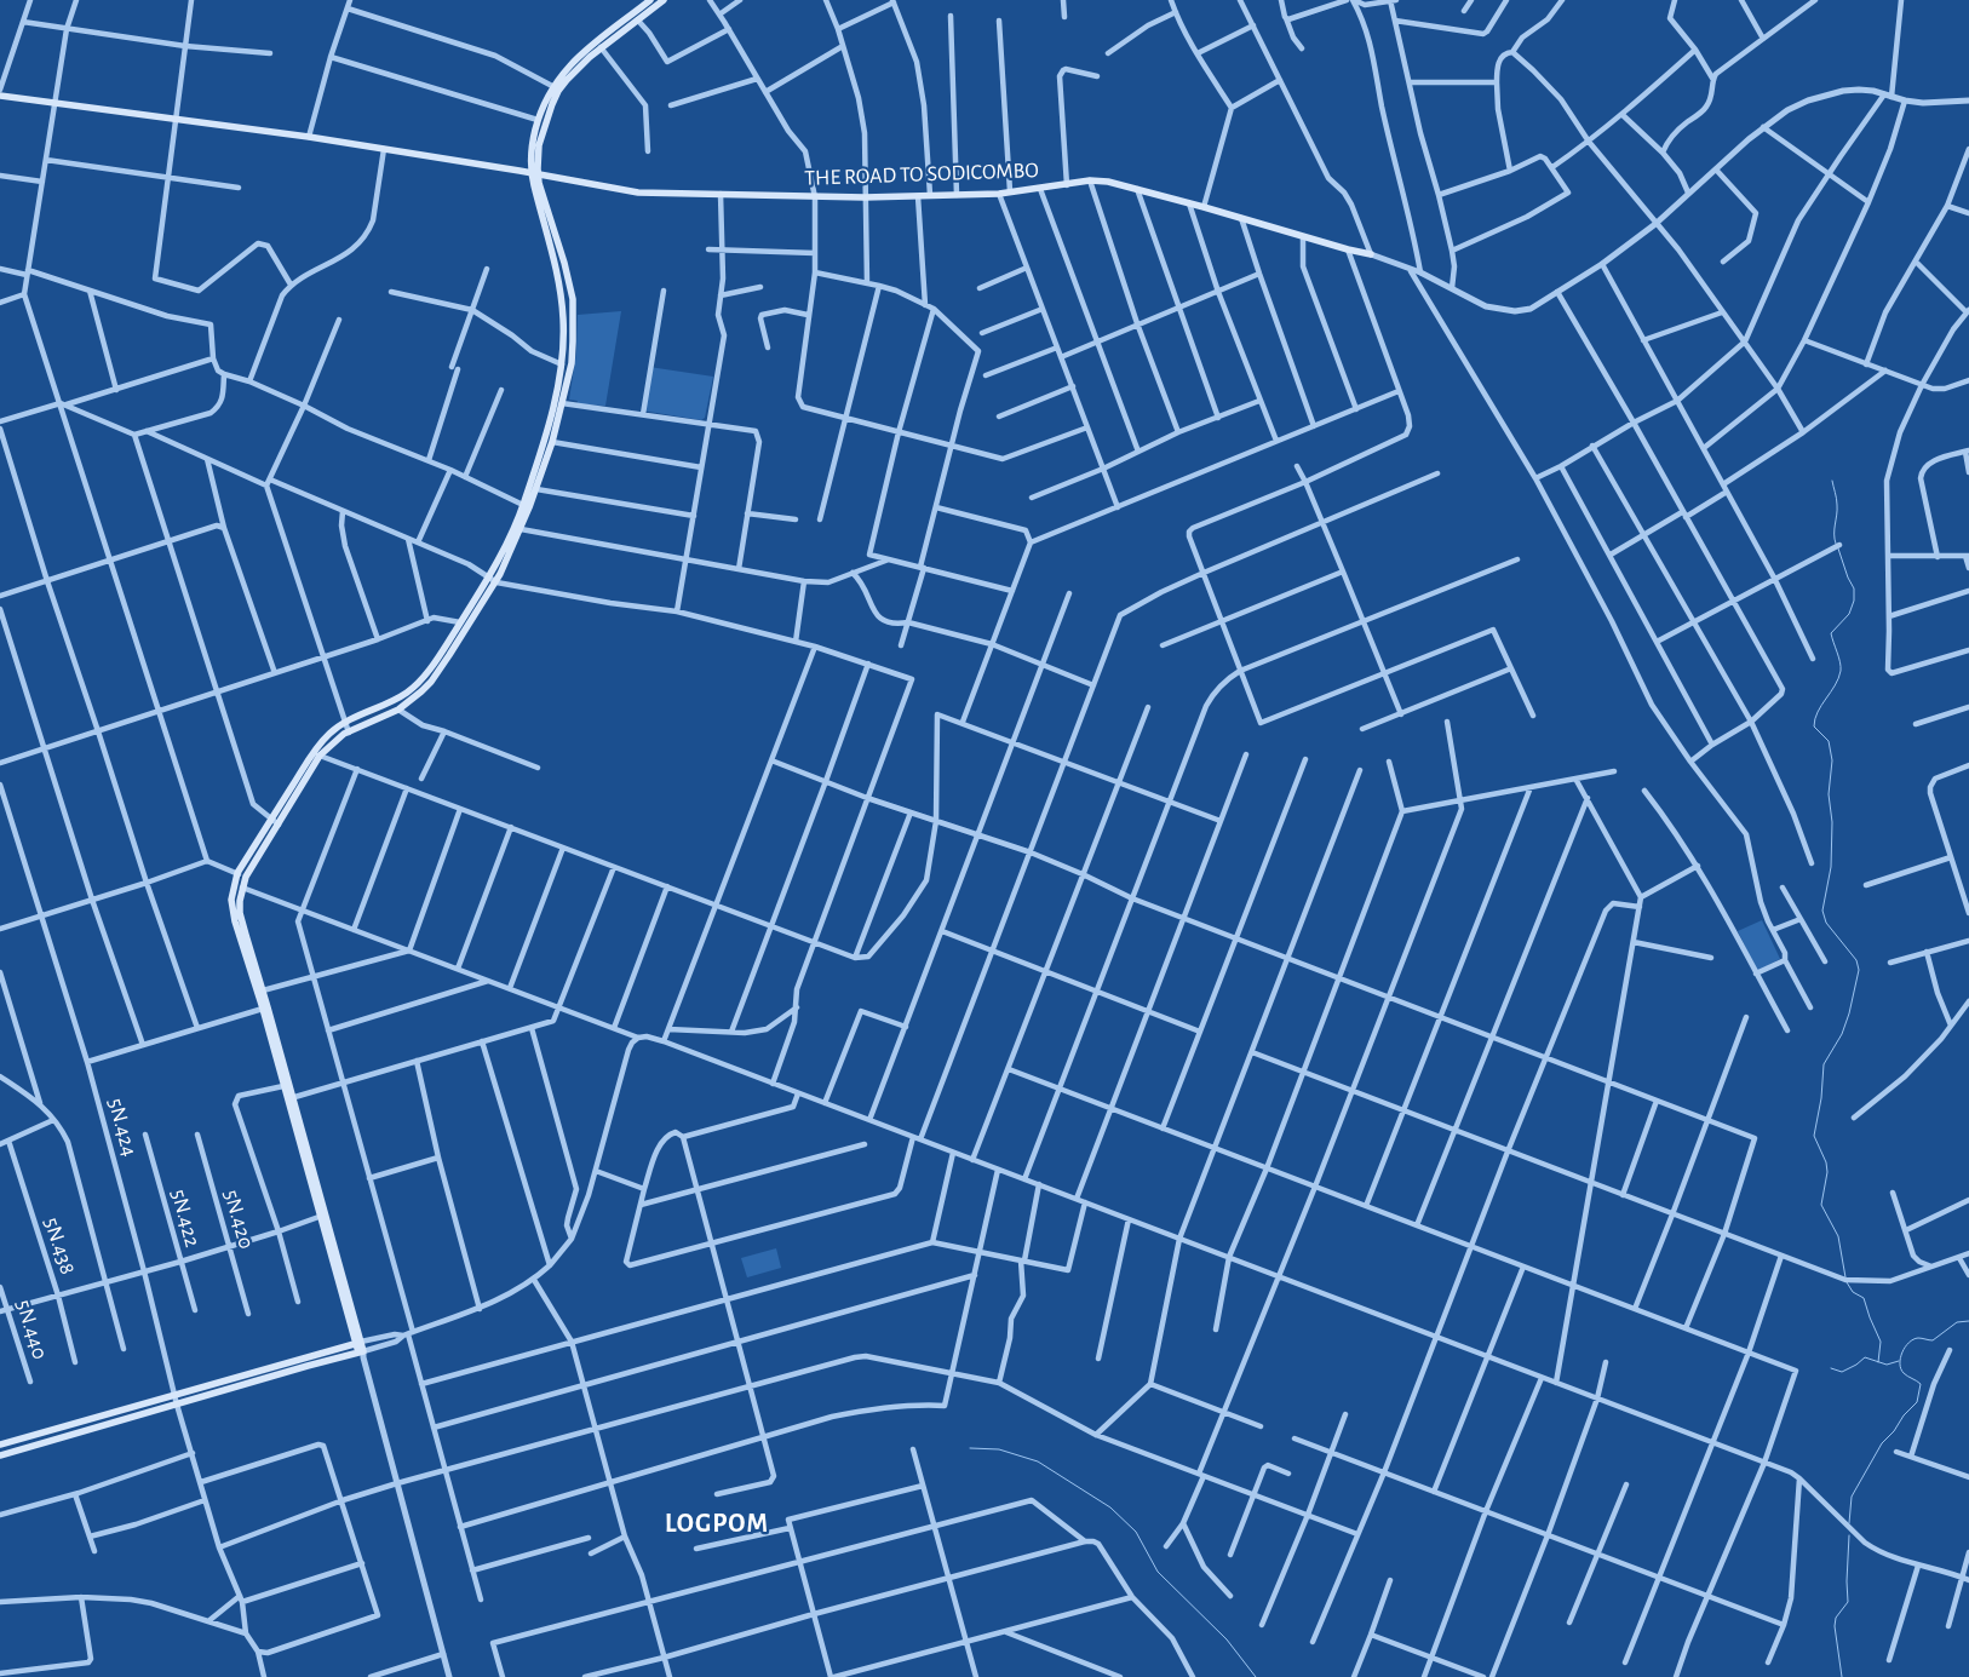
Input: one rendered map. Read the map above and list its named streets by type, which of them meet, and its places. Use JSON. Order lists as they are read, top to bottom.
{
  "streets": {
    "main road": ["THE ROAD TO SODICOMBO"],
    "street": [
      "5N.424",
      "5N.422",
      "5N.420",
      "5N.438",
      "5N.440"
    ]
  },
  "districts": ["LOGPOM"]
}
